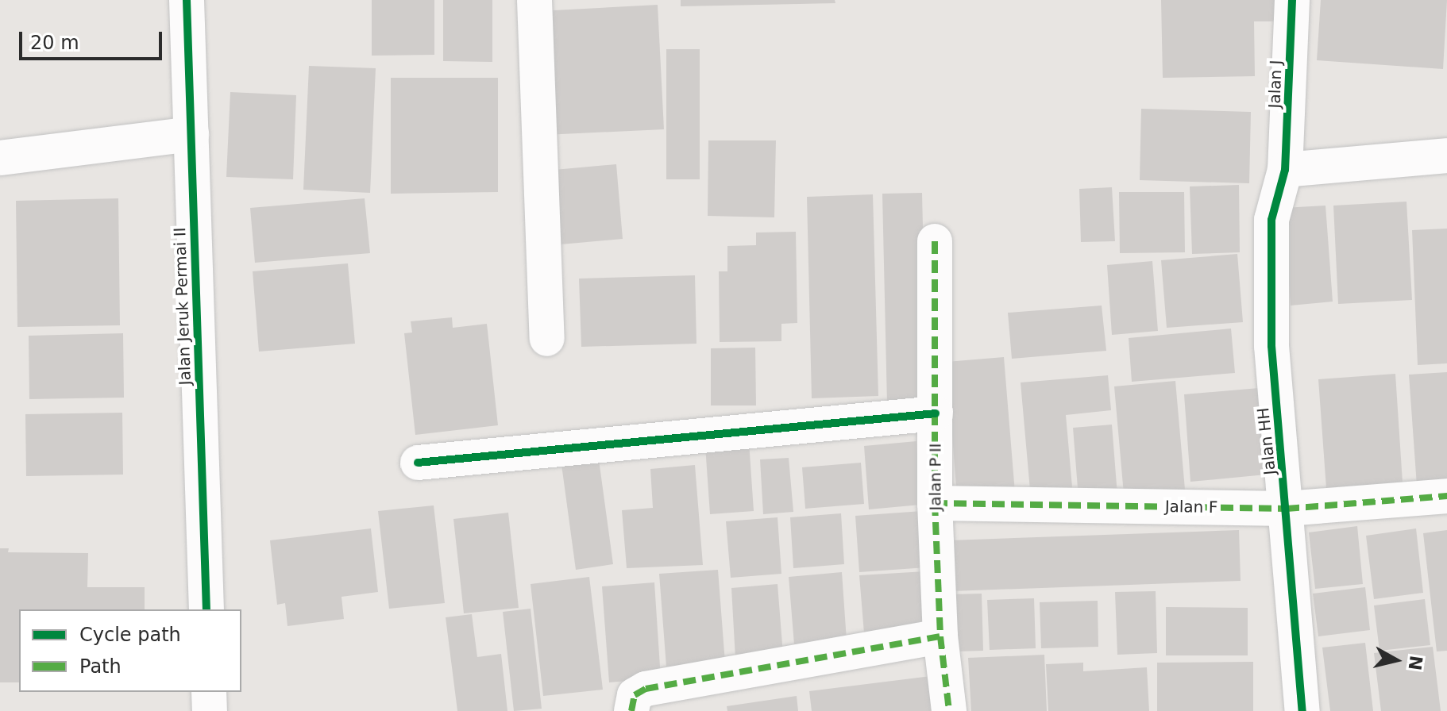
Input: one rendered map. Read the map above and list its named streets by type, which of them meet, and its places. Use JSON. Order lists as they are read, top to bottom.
{
  "streets": {
    "street": [
      "Jalan J",
      "Jalan Jeruk Permai II",
      "Jalan HH",
      "Jalan P II",
      "Jalan F"
    ]
  },
  "crossings": [
    ["Jalan J", "Jalan HH"],
    ["Jalan HH", "Jalan F"],
    ["Jalan P II", "Jalan F"]
  ],
  "legend": ["Cycle path", "Path"],
  "scale_bar": "20 m",
  "north": "right"
}
